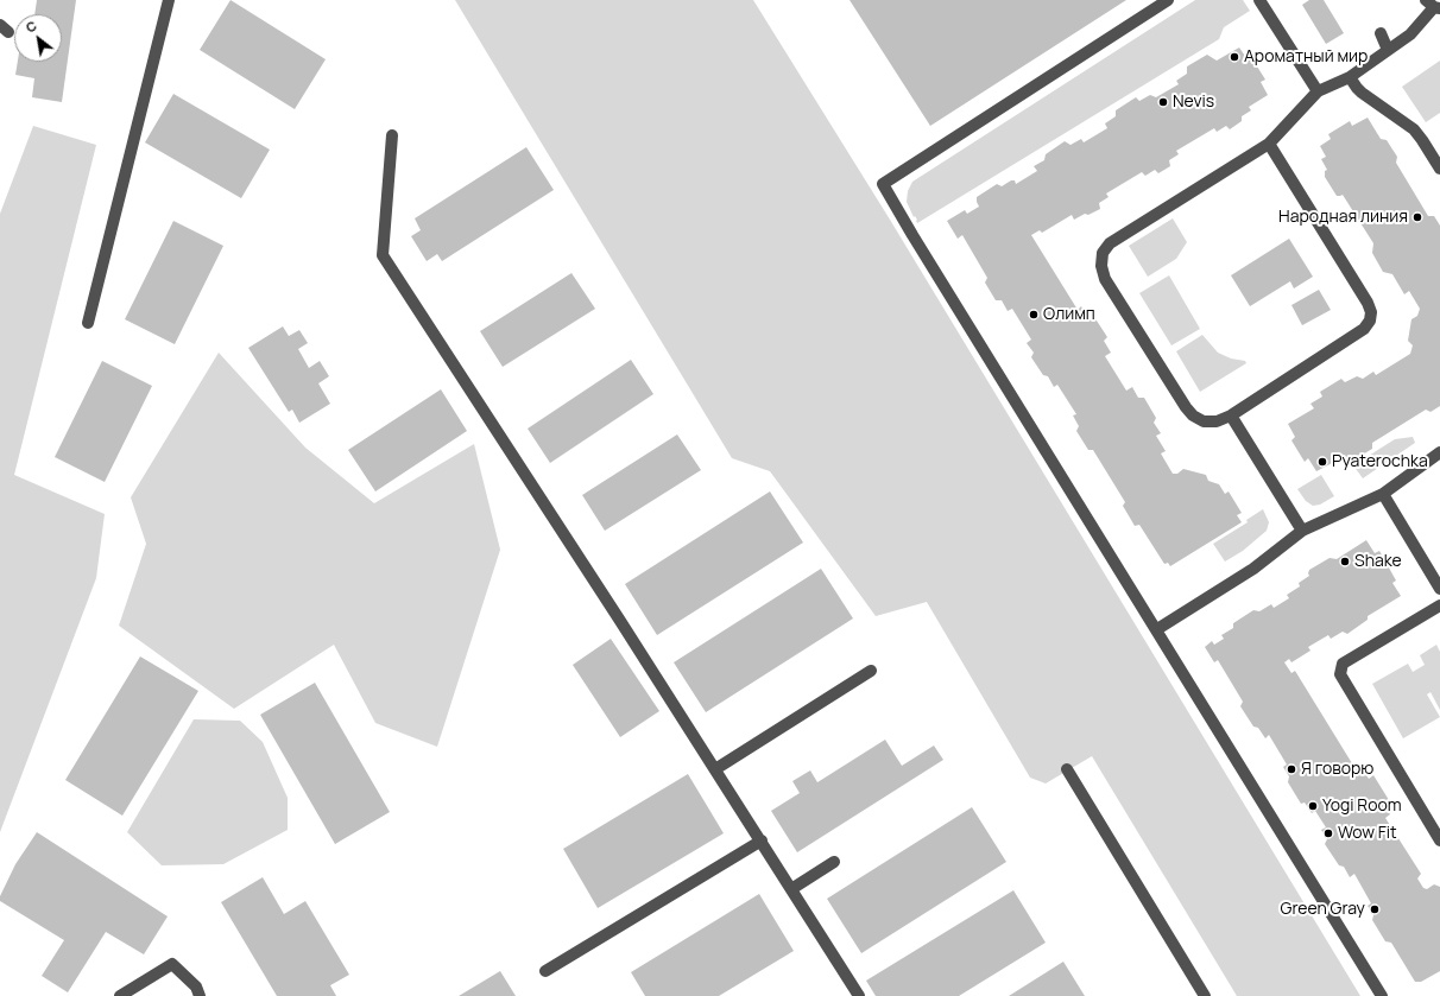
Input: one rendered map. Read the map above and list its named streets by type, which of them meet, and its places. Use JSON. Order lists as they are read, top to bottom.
{
  "places": [
    "Ароматный мир",
    "Nevis",
    "Народная линия",
    "Олимп",
    "Pyaterochka",
    "Shake",
    "Я говорю",
    "Yogi Room",
    "Wow Fit",
    "Green Gray"
  ],
  "north": "top left"
}
